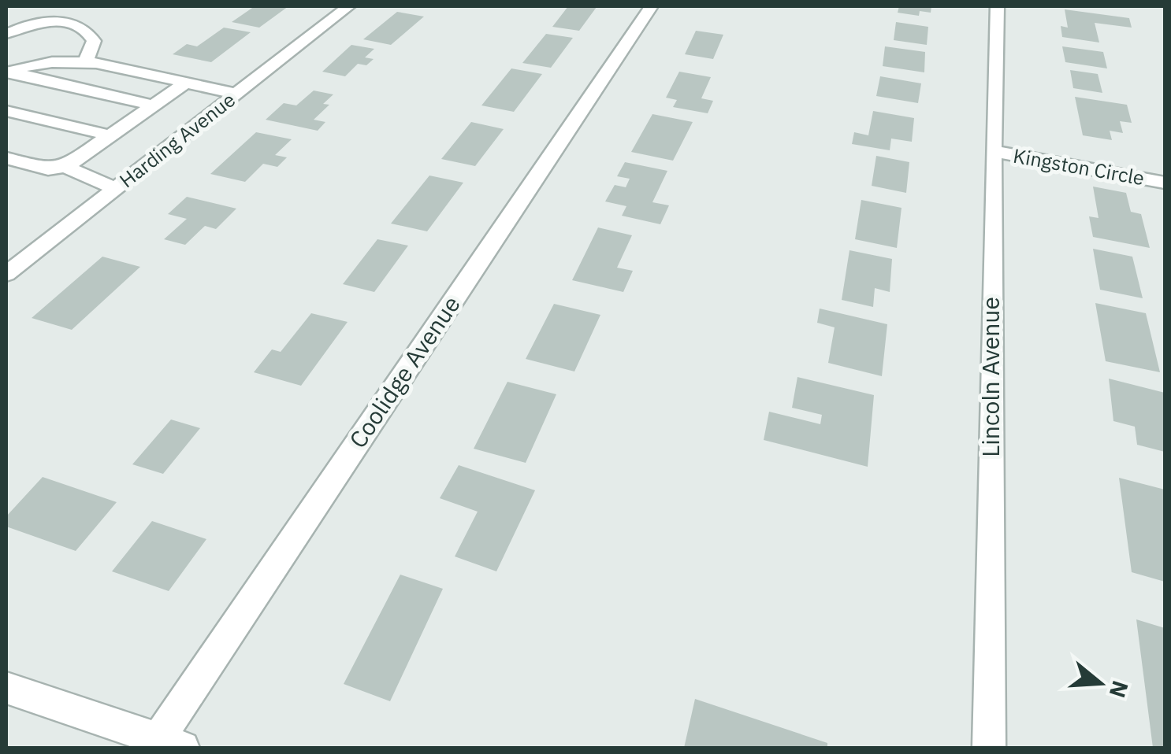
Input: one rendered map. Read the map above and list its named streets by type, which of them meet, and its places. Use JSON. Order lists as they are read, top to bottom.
{
  "streets": {
    "street": [
      "Harding Avenue",
      "Kingston Circle",
      "Coolidge Avenue",
      "Lincoln Avenue"
    ]
  },
  "crossings": [
    ["Kingston Circle", "Lincoln Avenue"]
  ],
  "north": "right"
}
